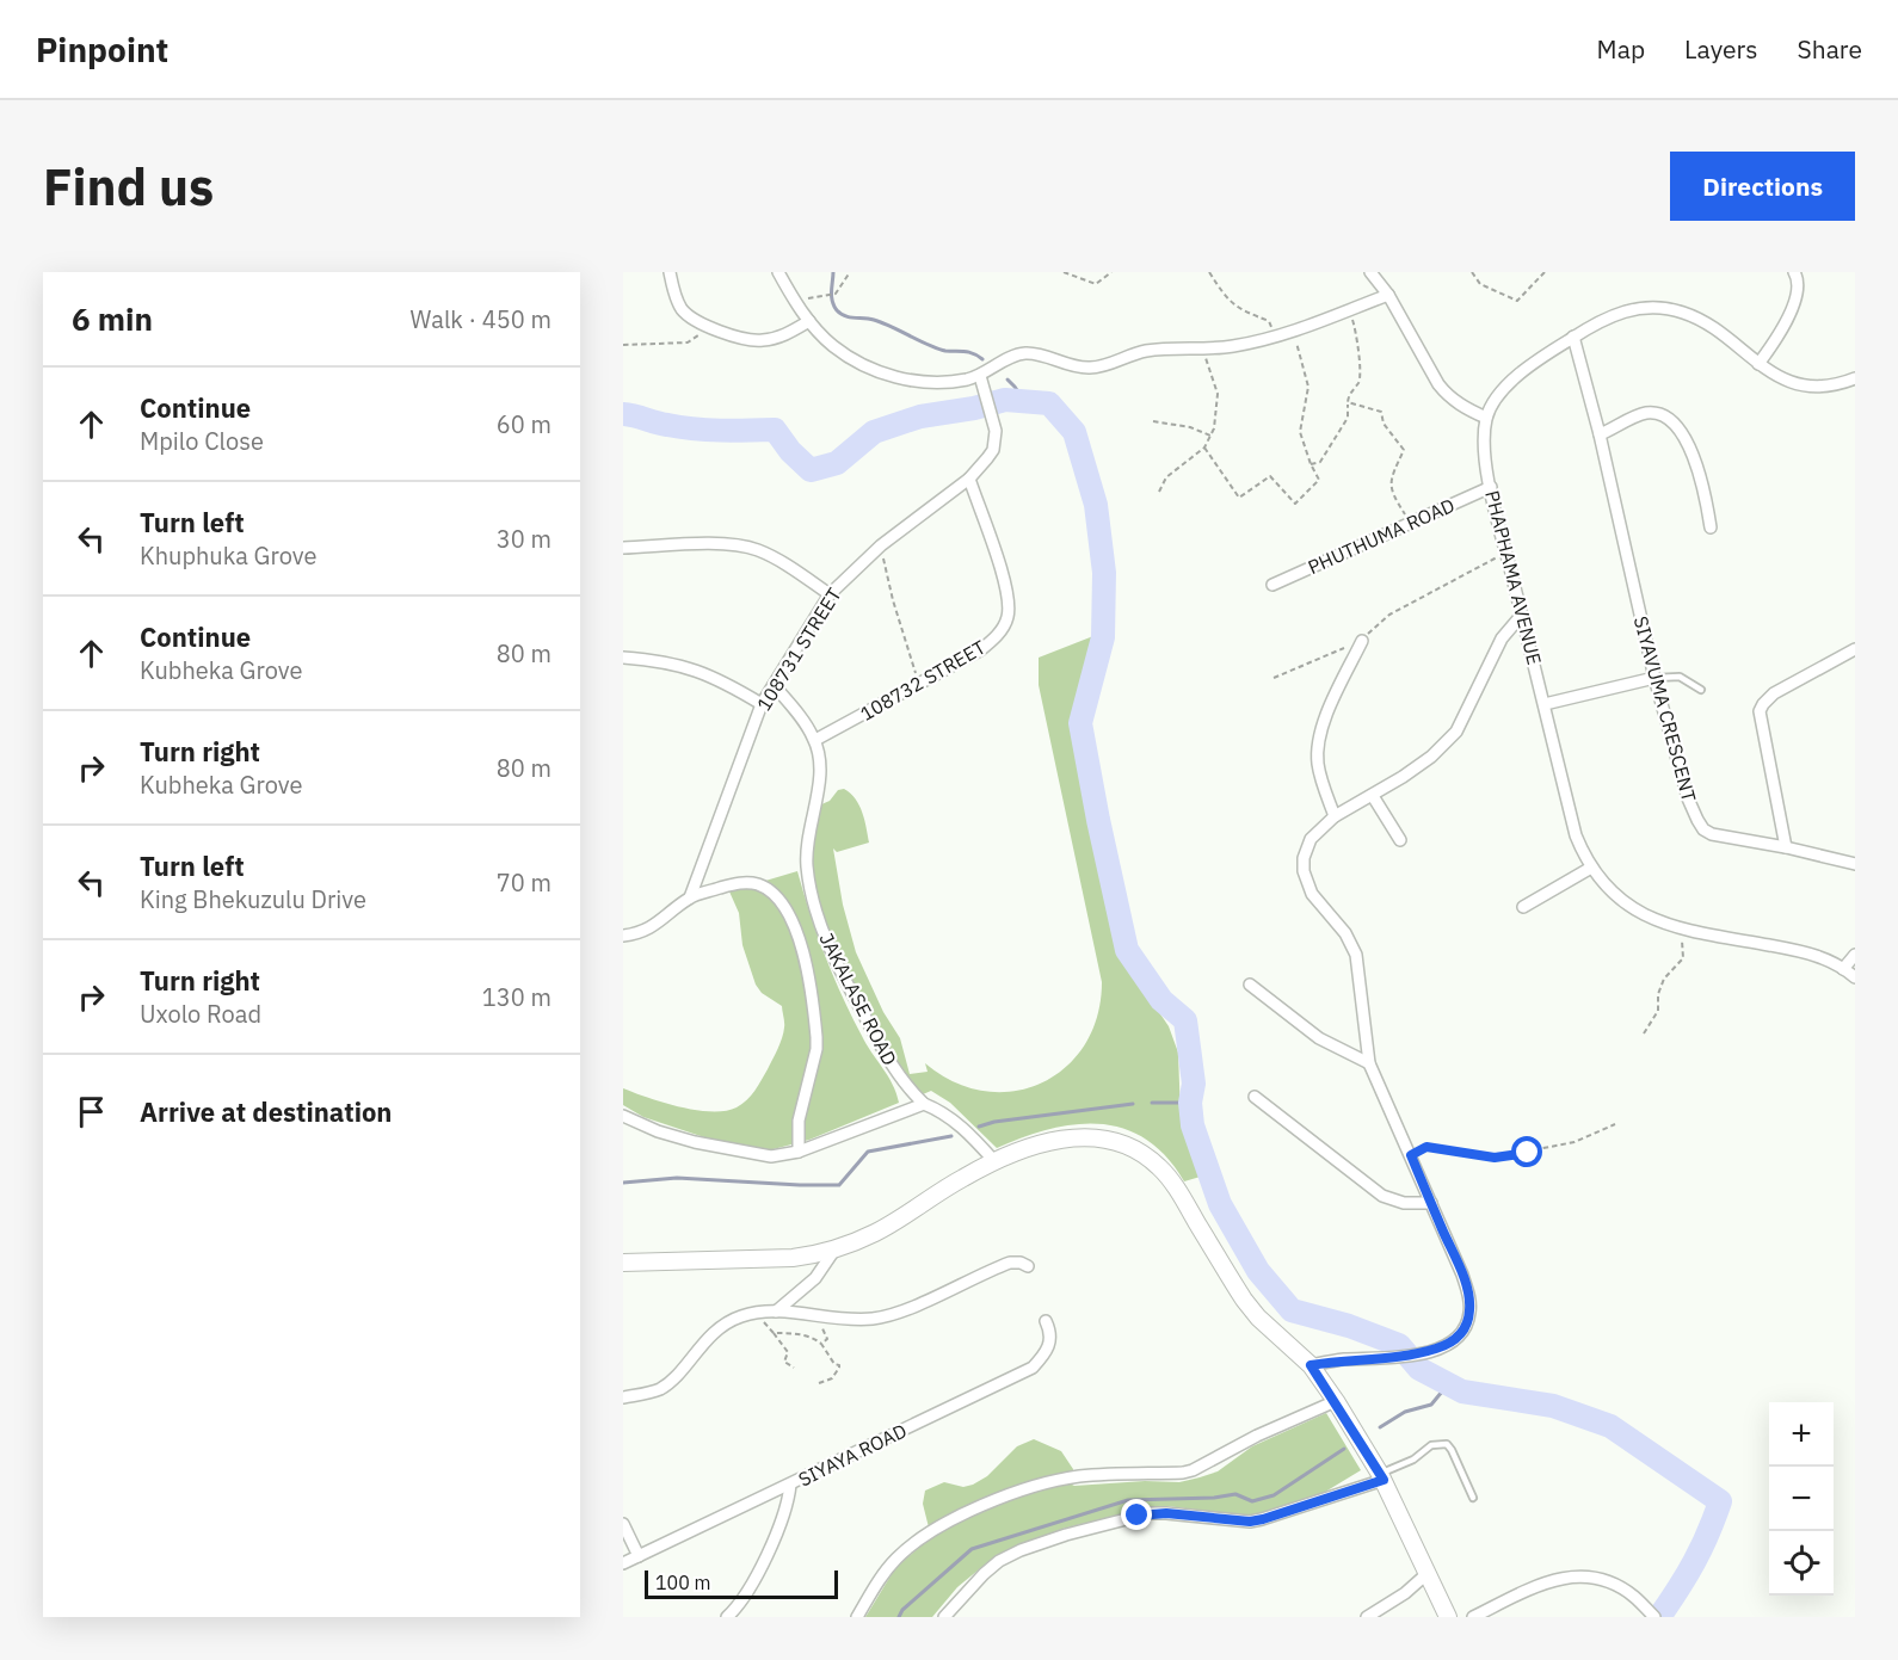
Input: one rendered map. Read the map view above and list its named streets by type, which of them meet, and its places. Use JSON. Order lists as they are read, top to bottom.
{
  "streets": {
    "street": [
      "PHUTHUMA ROAD",
      "PHAPHAMA AVENUE",
      "108731 STREET",
      "108732 STREET",
      "SIYAVUMA CRESCENT",
      "JAKALASE ROAD",
      "SIYAYA ROAD"
    ]
  },
  "crossings": [
    ["PHUTHUMA ROAD", "PHAPHAMA AVENUE"],
    ["108731 STREET", "108732 STREET"],
    ["108732 STREET", "JAKALASE ROAD"]
  ],
  "scale_bar": "100 m",
  "page": {
    "header": "Pinpoint",
    "nav": ["Map", "Layers", "Share"],
    "buttons": "Directions",
    "title": "Find us",
    "heading": ["6 min", "Walk · 450 m"],
    "list": [
      ["Continue", "Mpilo Close", "60 m"],
      ["Turn left", "Khuphuka Grove", "30 m"],
      ["Continue", "Kubheka Grove", "80 m"],
      ["Turn right", "Kubheka Grove", "80 m"],
      ["Turn left", "King Bhekuzulu Drive", "70 m"],
      ["Turn right", "Uxolo Road", "130 m"],
      "Arrive at destination"
    ],
    "map_buttons": ["+", "−"],
    "scale": "100 m"
  }
}
